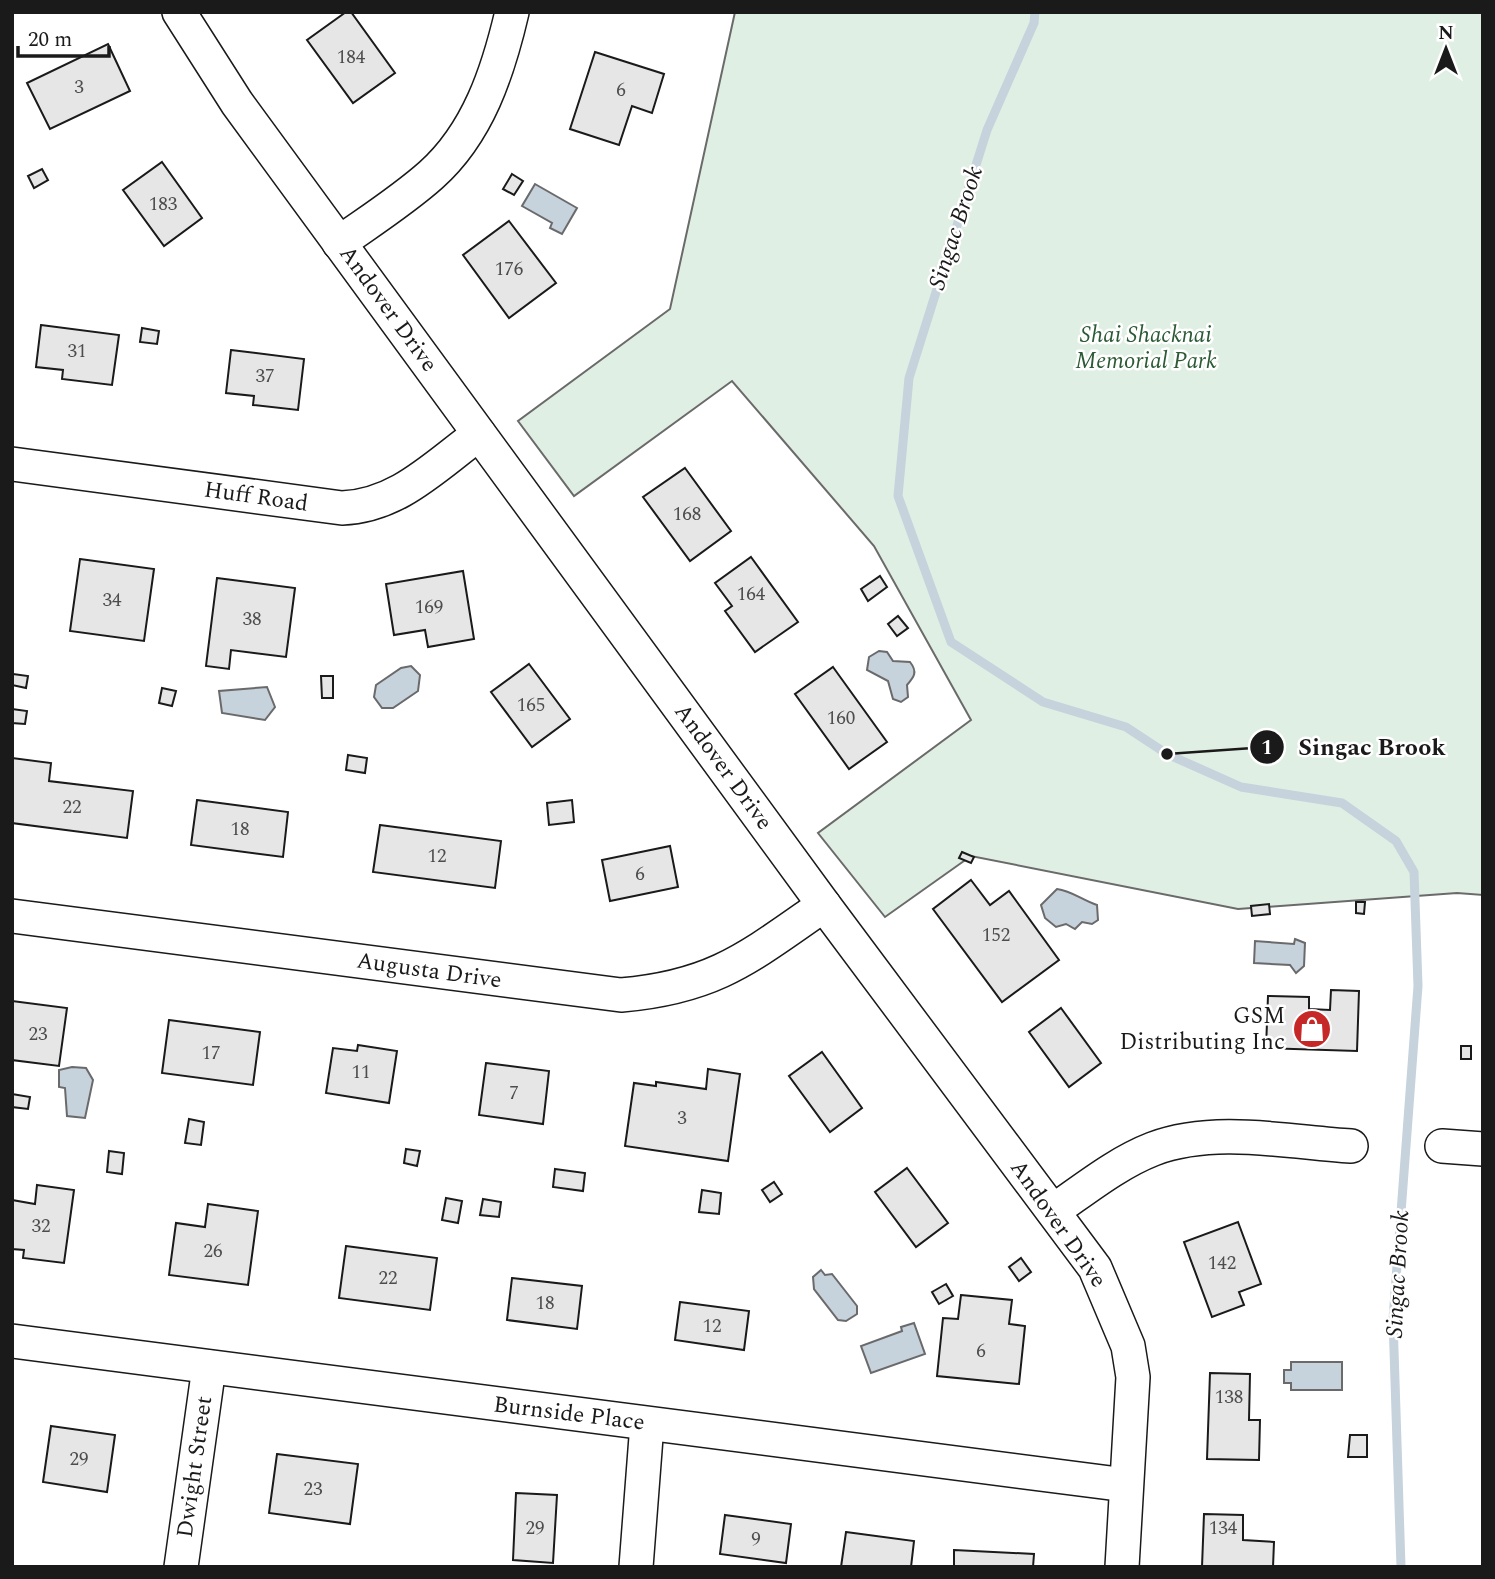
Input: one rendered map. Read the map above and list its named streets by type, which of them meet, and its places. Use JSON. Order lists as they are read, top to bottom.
{
  "streets": {
    "street": [
      "Andover Drive",
      "Huff Road",
      "Augusta Drive",
      "Burnside Place",
      "Dwight Street"
    ]
  },
  "crossings": [
    ["Andover Drive", "Huff Road"],
    ["Andover Drive", "Augusta Drive"],
    ["Andover Drive", "Burnside Place"],
    ["Burnside Place", "Dwight Street"]
  ],
  "water": ["Singac Brook"],
  "parks": ["Shai Shacknai Memorial Park"],
  "places": {
    "other": ["Singac Brook"],
    "shop": ["GSM Distributing Inc"]
  },
  "house_numbers": [
    "184",
    "3",
    "6",
    "183",
    "176",
    "31",
    "37",
    "168",
    "164",
    "34",
    "169",
    "38",
    "165",
    "160",
    "22",
    "18",
    "12",
    "6",
    "152",
    "23",
    "17",
    "11",
    "7",
    "3",
    "32",
    "26",
    "142",
    "22",
    "18",
    "12",
    "6",
    "138",
    "29",
    "23",
    "29",
    "134",
    "9"
  ],
  "scale_bar": "20 m",
  "north": "top"
}
